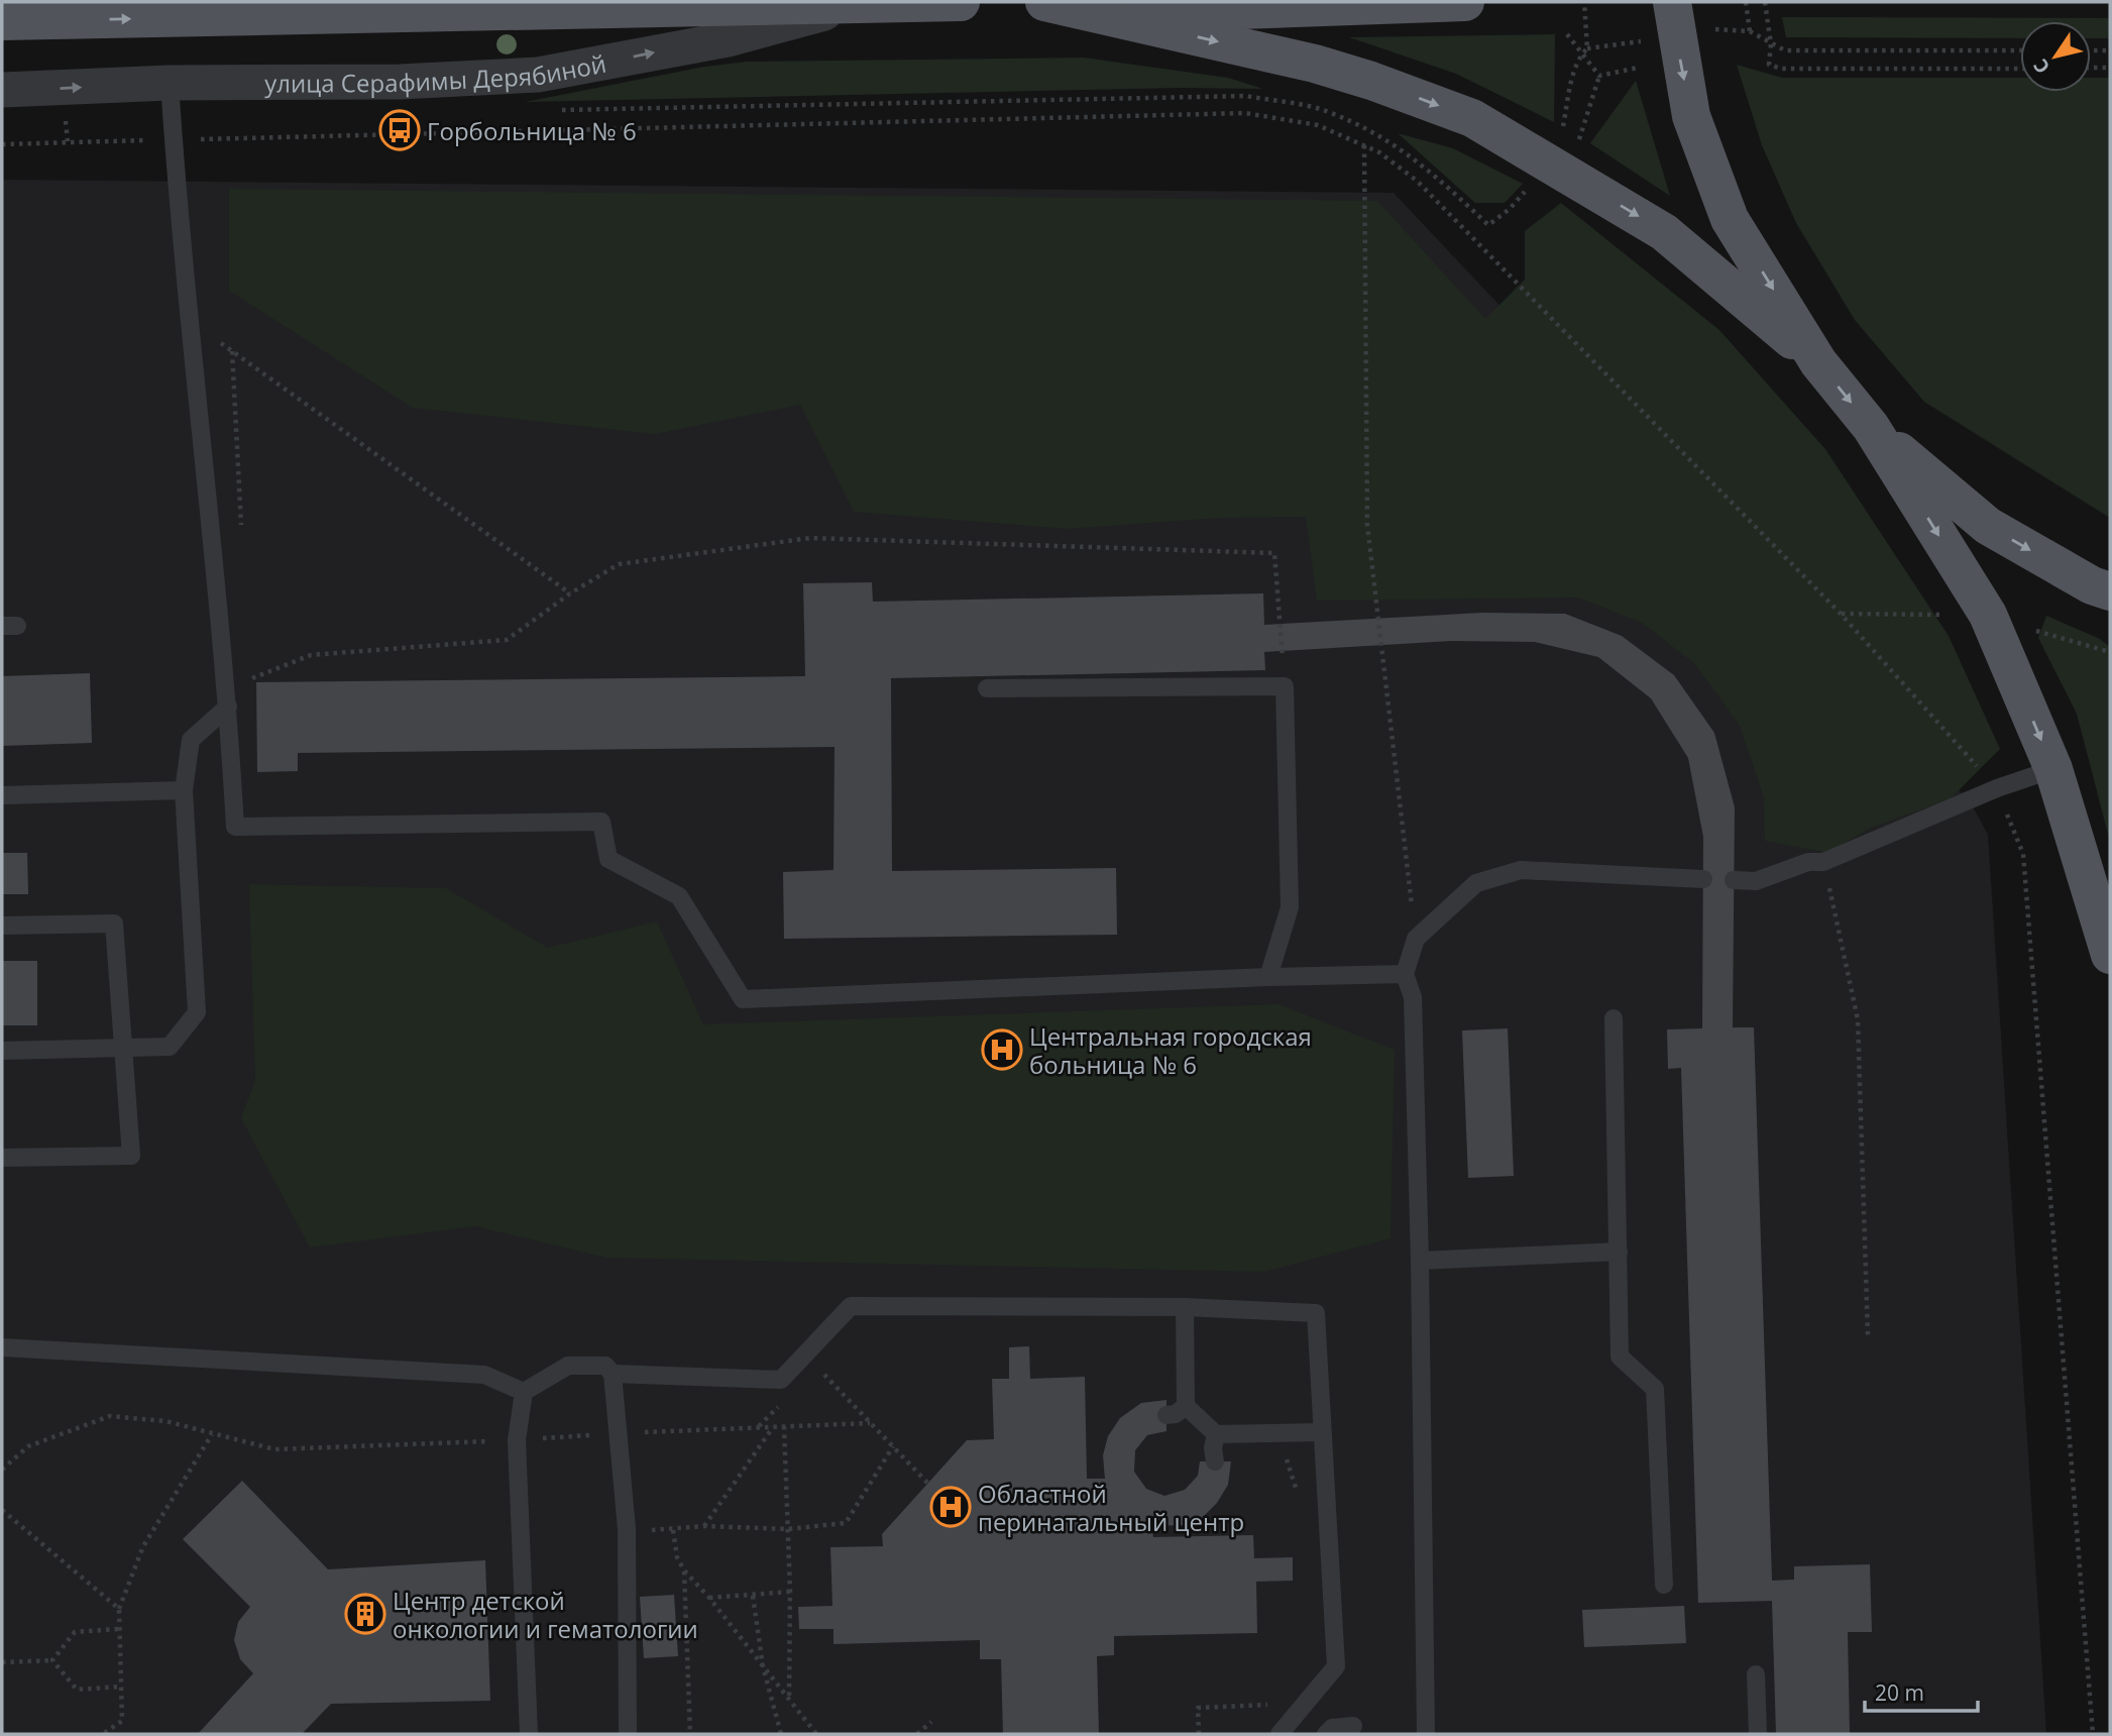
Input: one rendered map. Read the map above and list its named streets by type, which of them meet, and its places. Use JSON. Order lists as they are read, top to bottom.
{
  "streets": {
    "main road": ["улица Серафимы Дерябиной"]
  },
  "one_way": ["улица Серафимы Дерябиной"],
  "places": {
    "bus stop": ["Горбольница № 6"],
    "hospital": ["Центральная городская больница № 6", "Областной перинатальный центр"],
    "building": ["Центр детской онкологии и гематологии"]
  },
  "scale_bar": "20 m",
  "north": "bottom left"
}
